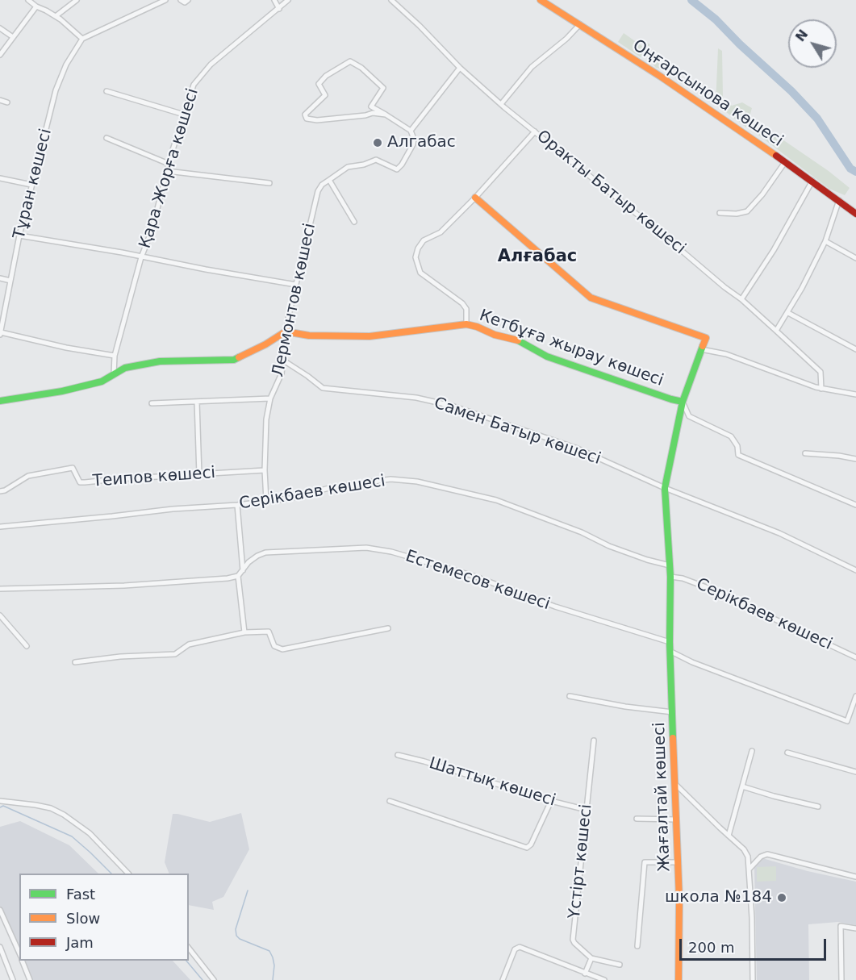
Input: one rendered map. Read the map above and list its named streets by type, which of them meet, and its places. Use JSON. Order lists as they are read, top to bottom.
{
  "streets": {
    "street": [
      "Оңғарсынова көшесі",
      "Қара Жорға көшесі",
      "Тұран көшесі",
      "Оракты Батыр көшесі",
      "Лермонтов көшесі",
      "Кетбұға жырау көшесі",
      "Самен Батыр көшесі",
      "Теипов көшесі",
      "Серікбаев көшесі",
      "Естемесов көшесі",
      "Шаттық көшесі",
      "Жағалтай көшесі",
      "Үстірт көшесі"
    ]
  },
  "crossings": [
    ["Лермонтов көшесі", "Кетбұға жырау көшесі"],
    ["Лермонтов көшесі", "Самен Батыр көшесі"],
    ["Лермонтов көшесі", "Теипов көшесі"],
    ["Лермонтов көшесі", "Серікбаев көшесі"],
    ["Серікбаев көшесі", "Жағалтай көшесі"],
    ["Естемесов көшесі", "Жағалтай көшесі"],
    ["Шаттық көшесі", "Үстірт көшесі"]
  ],
  "districts": ["Алғабас"],
  "places": ["Алгабас", "школа №184"],
  "legend": ["Fast", "Slow", "Jam"],
  "scale_bar": "200 m",
  "north": "top left"
}
